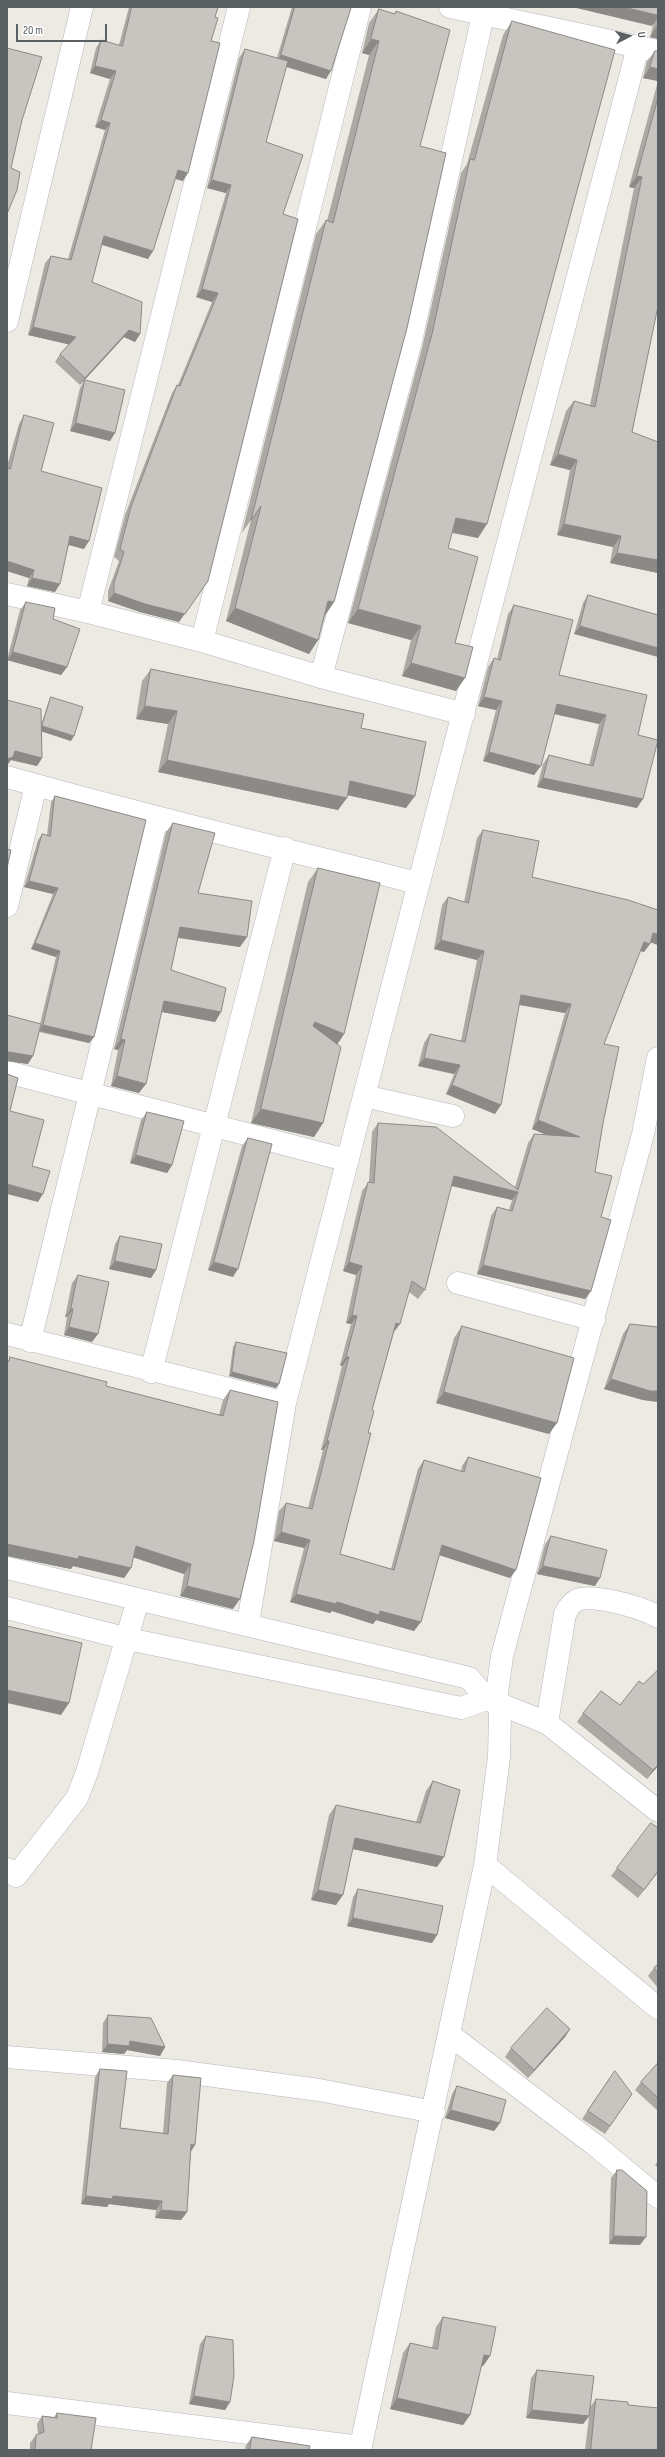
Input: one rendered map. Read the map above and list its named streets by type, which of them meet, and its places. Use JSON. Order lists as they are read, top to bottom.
{
  "scale_bar": "20 m",
  "north": "right"
}
